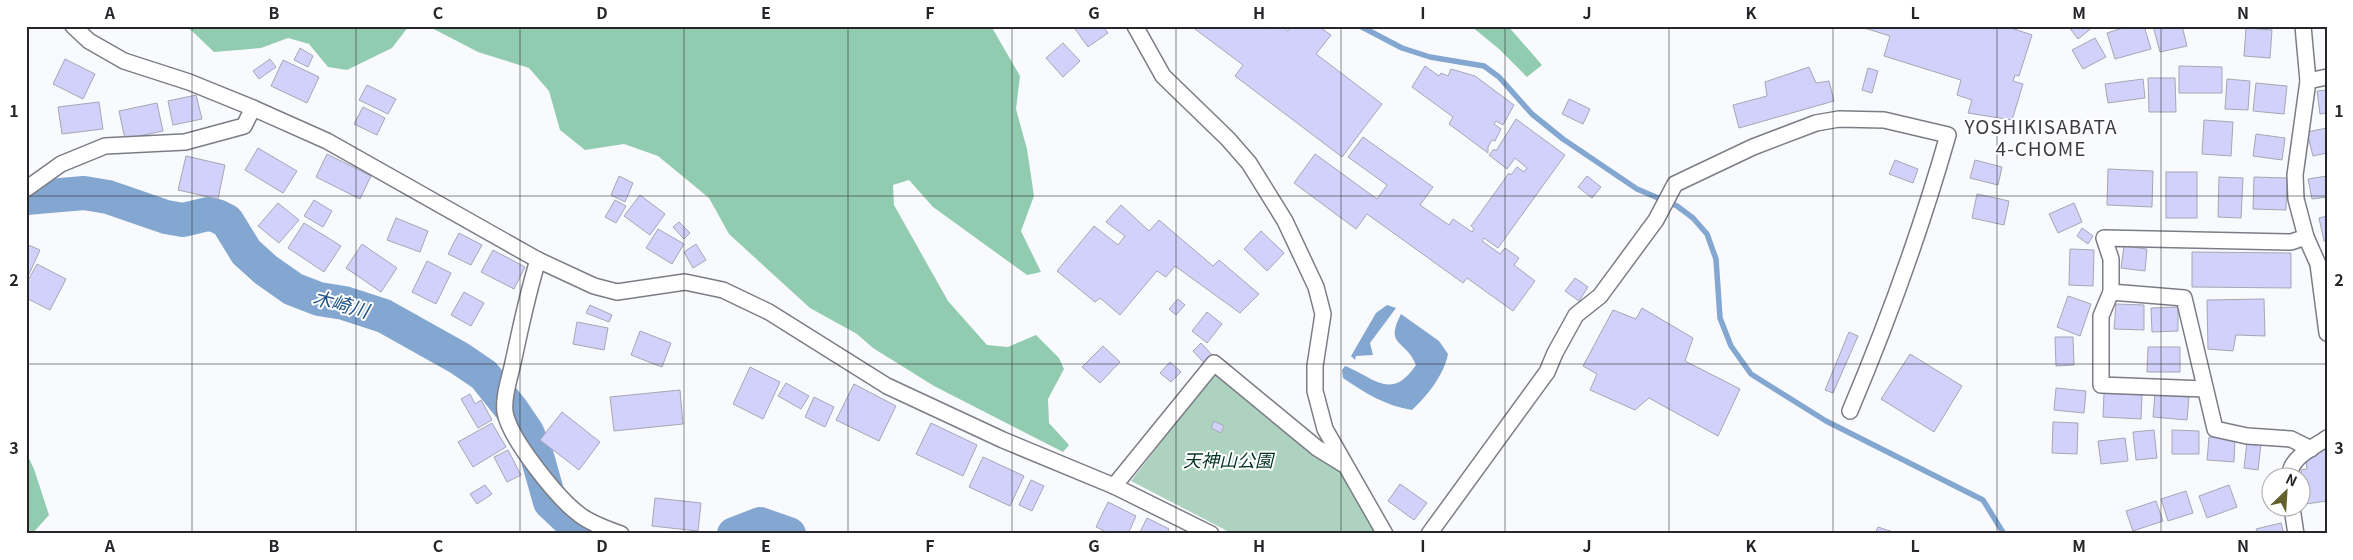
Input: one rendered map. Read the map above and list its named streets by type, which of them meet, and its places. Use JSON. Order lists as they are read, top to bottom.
{
  "districts": ["YOSHIKISABATA 4-CHOME"],
  "water": ["木崎川"],
  "parks": ["天神山公園"],
  "north": "top right",
  "grid": {
    "columns": [
      "A",
      "B",
      "C",
      "D",
      "E",
      "F",
      "G",
      "H",
      "I",
      "J",
      "K",
      "L",
      "M",
      "N"
    ],
    "rows": ["1", "2", "3"]
  }
}
